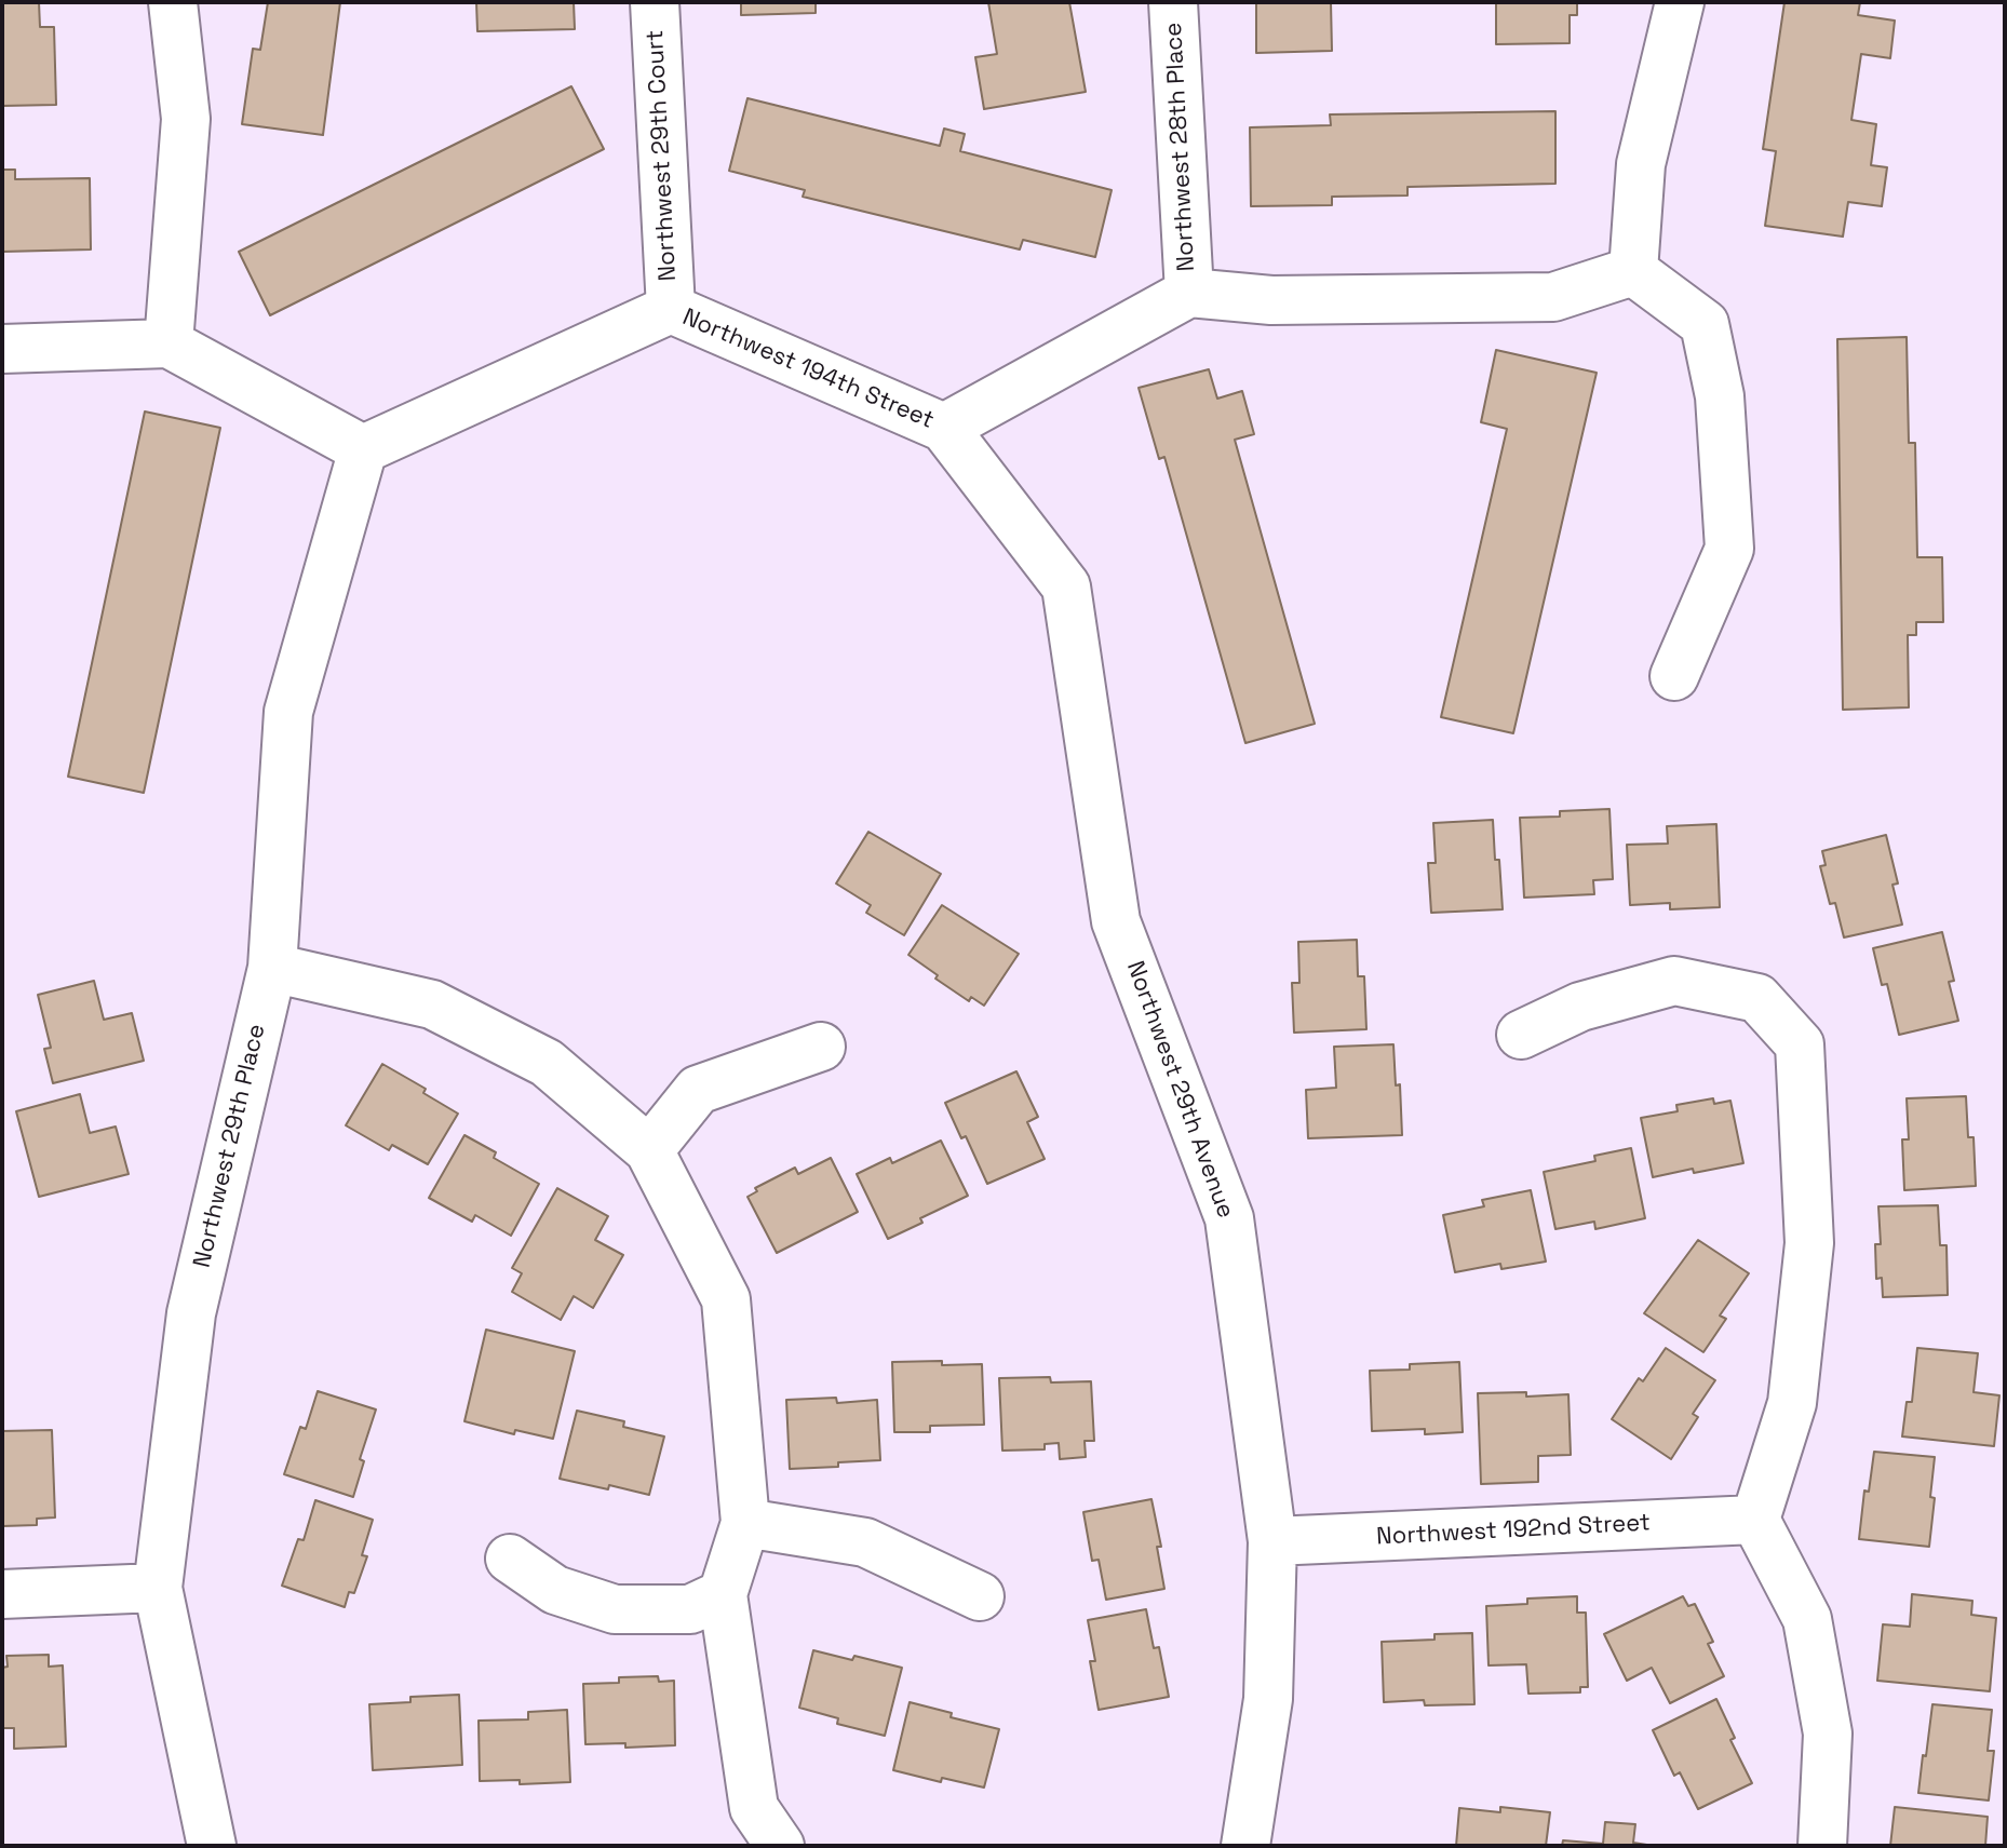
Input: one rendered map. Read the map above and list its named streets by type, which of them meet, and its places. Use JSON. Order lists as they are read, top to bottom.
{
  "streets": {
    "street": [
      "Northwest 28th Place",
      "Northwest 29th Court",
      "Northwest 194th Street",
      "Northwest 29th Avenue",
      "Northwest 29th Place",
      "Northwest 192nd Street"
    ]
  },
  "crossings": [
    ["Northwest 28th Place", "Northwest 194th Street"],
    ["Northwest 29th Court", "Northwest 194th Street"],
    ["Northwest 194th Street", "Northwest 29th Avenue"],
    ["Northwest 194th Street", "Northwest 29th Place"],
    ["Northwest 29th Avenue", "Northwest 192nd Street"]
  ]
}
